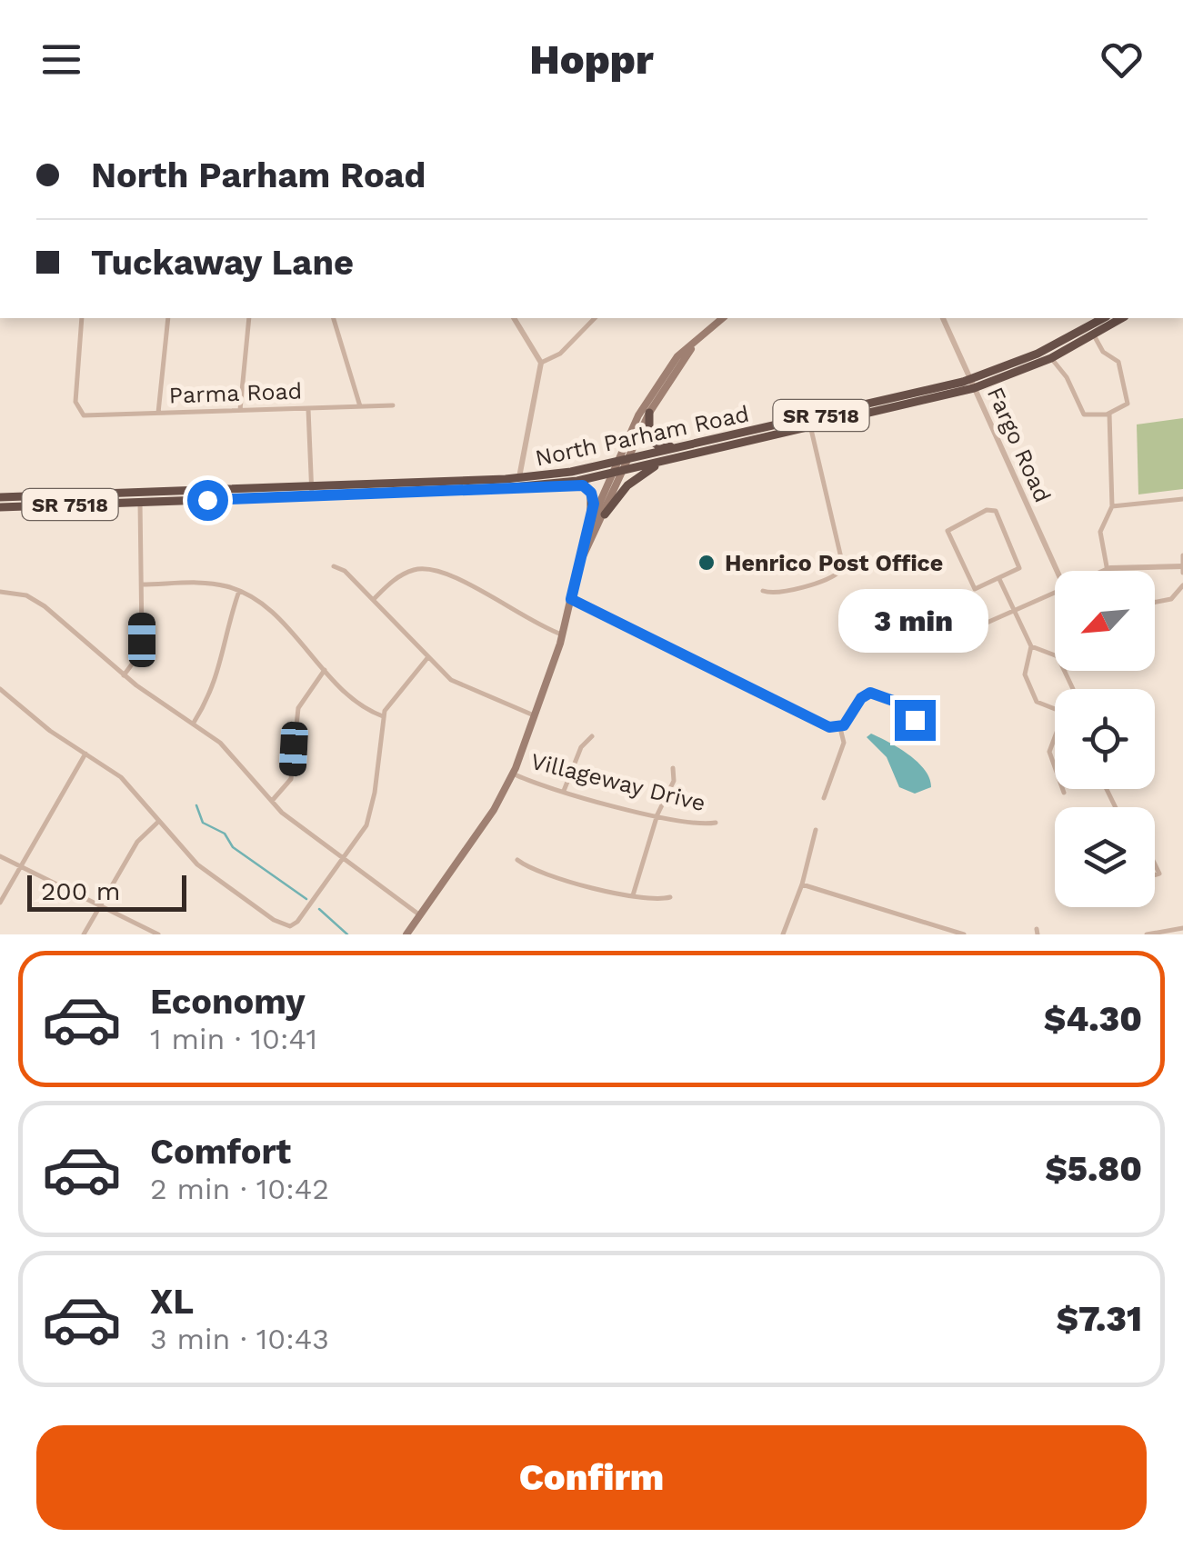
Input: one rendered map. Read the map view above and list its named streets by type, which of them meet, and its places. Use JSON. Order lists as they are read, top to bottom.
{
  "streets": {
    "highway": ["SR 7518", "North Parham Road"],
    "street": ["Parma Road", "Fargo Road", "Villageway Drive"]
  },
  "crossings": [
    ["North Parham Road", "Fargo Road"]
  ],
  "places": ["Henrico Post Office"],
  "scale_bar": "200 m",
  "north": "bottom left",
  "page": {
    "header": "Hoppr",
    "banner": ["North Parham Road", "Tuckaway Lane"],
    "bubble": "3 min",
    "scale": "200 m",
    "list": [
      {
        "name": "Economy",
        "note": "1 min · 10:41",
        "value": "$4.30"
      },
      {
        "name": "Comfort",
        "note": "2 min · 10:42",
        "value": "$5.80"
      },
      {
        "name": "XL",
        "note": "3 min · 10:43",
        "value": "$7.31"
      }
    ],
    "buttons": "Confirm"
  }
}
